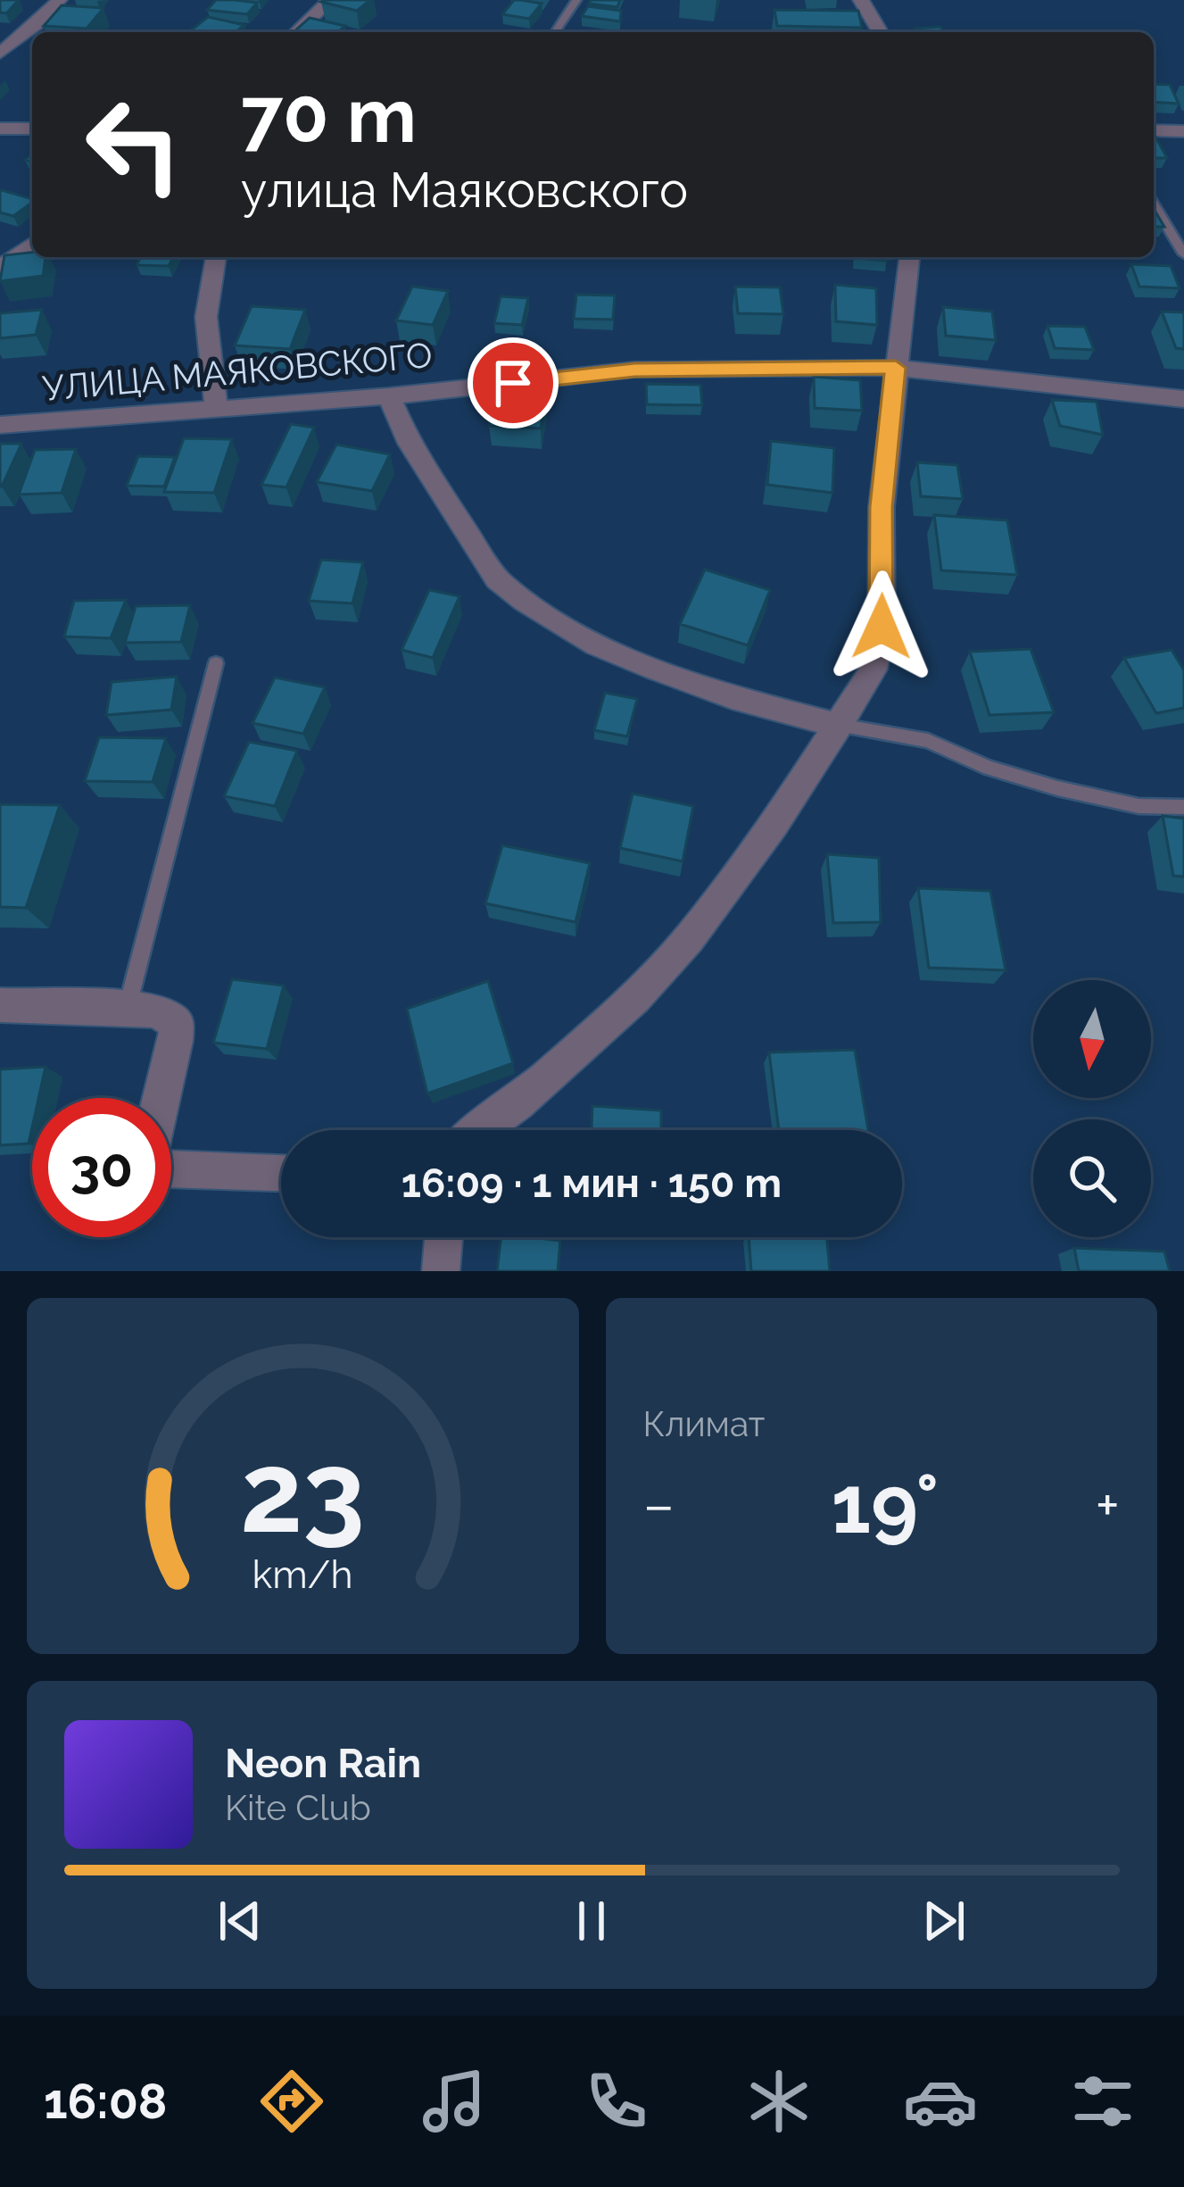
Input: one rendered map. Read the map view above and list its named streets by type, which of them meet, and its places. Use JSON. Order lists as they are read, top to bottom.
{
  "streets": {
    "street": ["УЛИЦА МАЯКОВСКОГО"]
  },
  "north": "bottom",
  "page": {
    "turn": ["70 m", "улица Маяковского"],
    "limit": "30",
    "trip": "16:09 · 1 мин · 150 m",
    "tile": "Климат",
    "heat": ["−", "19°", "+"],
    "song": ["Neon Rain", "Kite Club"],
    "tabs": "16:08",
    "gauge": ["23", "km/h"]
  }
}
